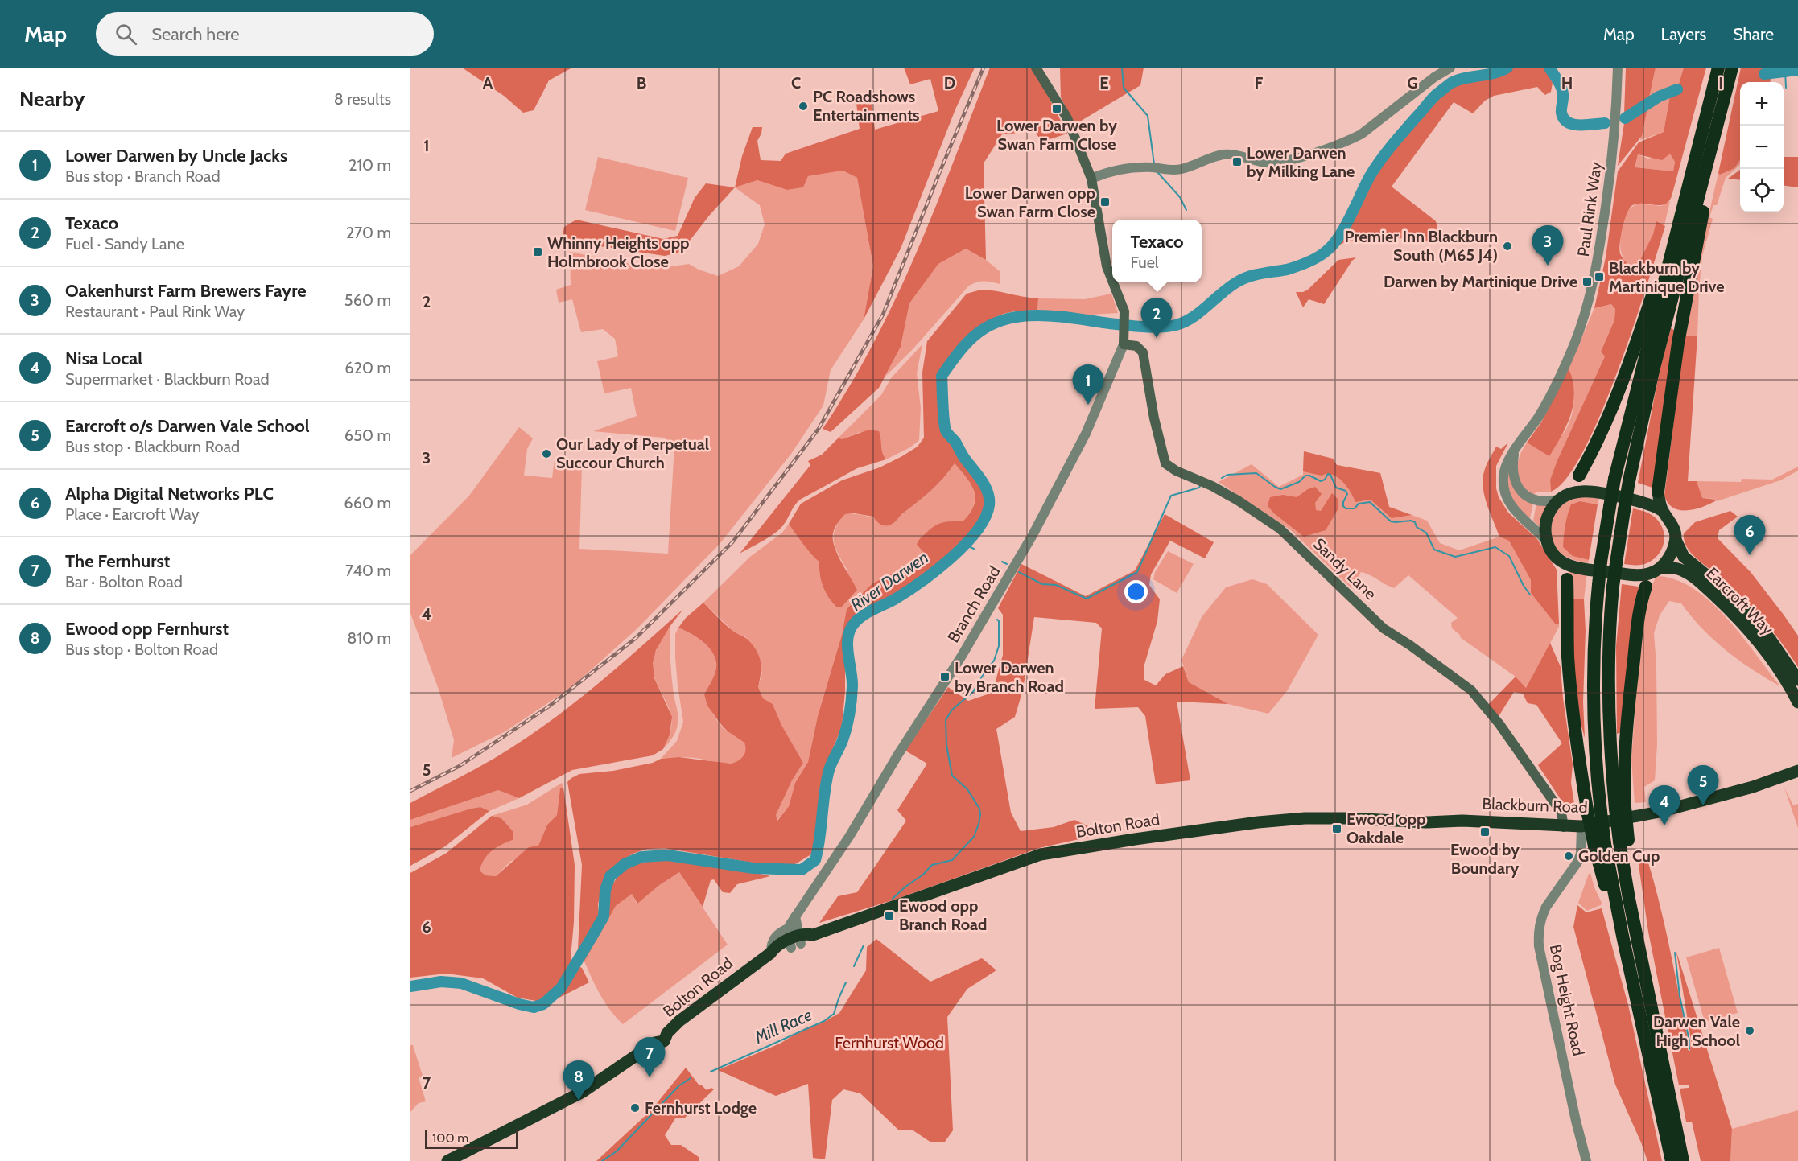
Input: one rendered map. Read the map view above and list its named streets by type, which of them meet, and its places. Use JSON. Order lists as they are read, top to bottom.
{
  "streets": {
    "highway": ["Earcroft Way", "Blackburn Road", "Bolton Road"],
    "main road": ["Sandy Lane"],
    "street": ["Paul Rink Way", "Branch Road", "Bog Height Road"]
  },
  "crossings": [
    ["Paul Rink Way", "Earcroft Way"],
    ["Sandy Lane", "Branch Road"],
    ["Sandy Lane", "Blackburn Road"],
    ["Branch Road", "Bolton Road"],
    ["Blackburn Road", "Bolton Road"],
    ["Blackburn Road", "Bog Height Road"]
  ],
  "water": ["River Darwen", "Mill Race"],
  "parks": ["Fernhurst Wood"],
  "places": {
    "other": [
      "PC Roadshows Entertainments",
      "Premier Inn Blackburn South (M65 J4)",
      "Our Lady of Perpetual Succour Church",
      "Golden Cup",
      "Darwen Vale High School",
      "Fernhurst Lodge"
    ],
    "transit": [
      "Lower Darwen by Swan Farm Close",
      "Lower Darwen by Milking Lane",
      "Lower Darwen opp Swan Farm Close",
      "Whinny Heights opp Holmbrook Close",
      "Blackburn by Martinique Drive",
      "Darwen by Martinique Drive",
      "Lower Darwen by Branch Road",
      "Ewood opp Oakdale",
      "Ewood by Boundary",
      "Ewood opp Branch Road"
    ]
  },
  "scale_bar": "100 m",
  "page": {
    "header": "Map",
    "search": "Search here",
    "nav": ["Map", "Layers", "Share"],
    "heading": ["Nearby", "8 results"],
    "map_buttons": ["+", "−"],
    "list": [
      {
        "mark": "1",
        "name": "Lower Darwen by Uncle Jacks",
        "note": "Bus stop · Branch Road",
        "value": "210 m"
      },
      {
        "mark": "2",
        "name": "Texaco",
        "note": "Fuel · Sandy Lane",
        "value": "270 m"
      },
      {
        "mark": "3",
        "name": "Oakenhurst Farm Brewers Fayre",
        "note": "Restaurant · Paul Rink Way",
        "value": "560 m"
      },
      {
        "mark": "4",
        "name": "Nisa Local",
        "note": "Supermarket · Blackburn Road",
        "value": "620 m"
      },
      {
        "mark": "5",
        "name": "Earcroft o/s Darwen Vale School",
        "note": "Bus stop · Blackburn Road",
        "value": "650 m"
      },
      {
        "mark": "6",
        "name": "Alpha Digital Networks PLC",
        "note": "Place · Earcroft Way",
        "value": "660 m"
      },
      {
        "mark": "7",
        "name": "The Fernhurst",
        "note": "Bar · Bolton Road",
        "value": "740 m"
      },
      {
        "mark": "8",
        "name": "Ewood opp Fernhurst",
        "note": "Bus stop · Bolton Road",
        "value": "810 m"
      }
    ],
    "popup": ["Texaco", "Fuel"],
    "pins": [
      "3",
      "2",
      "1",
      "6",
      "5",
      "4",
      "7",
      "8"
    ],
    "scale": "100 m"
  },
  "grid": {
    "columns": [
      "A",
      "B",
      "C",
      "D",
      "E",
      "F",
      "G",
      "H",
      "I"
    ],
    "rows": [
      "1",
      "2",
      "3",
      "4",
      "5",
      "6",
      "7"
    ]
  }
}
